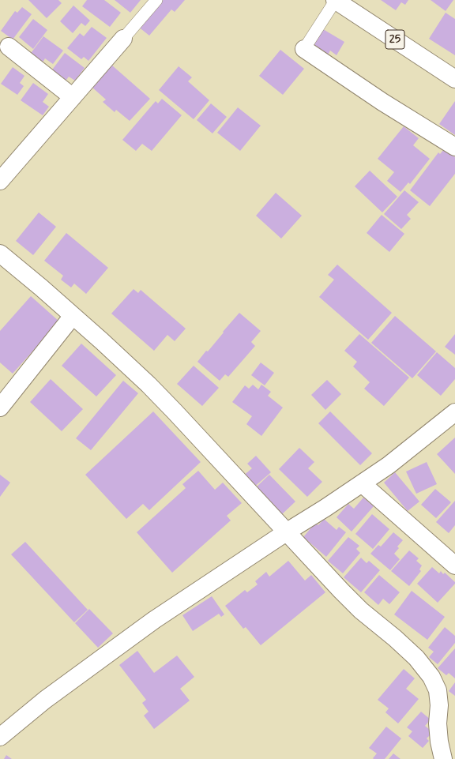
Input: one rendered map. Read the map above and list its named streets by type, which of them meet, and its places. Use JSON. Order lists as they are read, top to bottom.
{
  "streets": {
    "main road": ["25"]
  }
}
